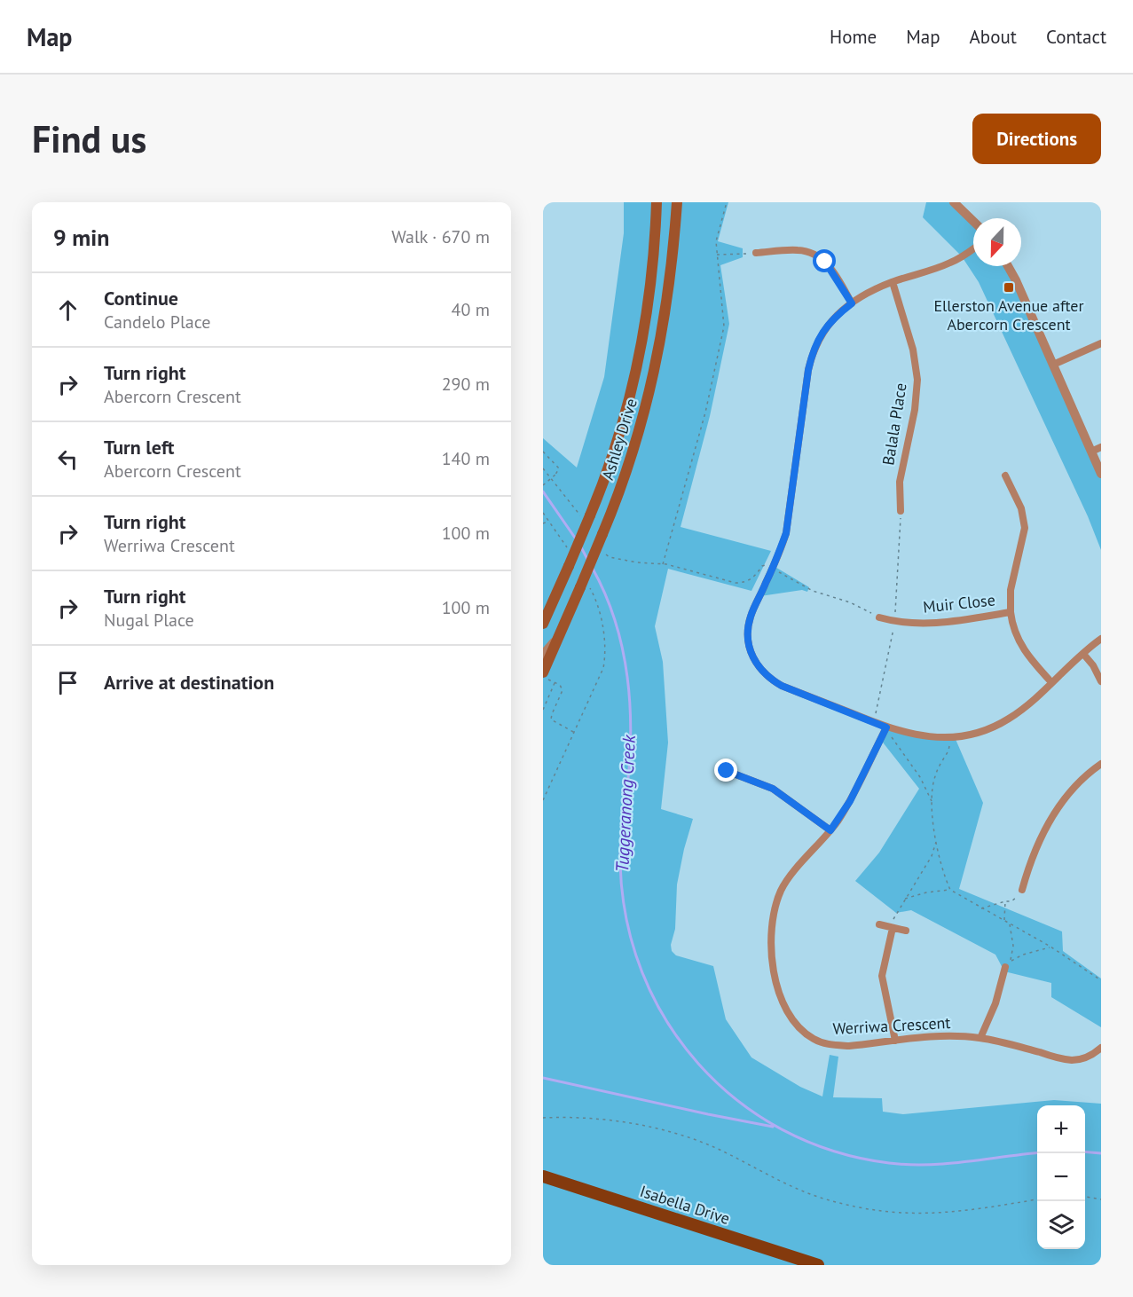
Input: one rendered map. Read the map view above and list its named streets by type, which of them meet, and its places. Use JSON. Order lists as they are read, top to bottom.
{
  "streets": {
    "main road": ["Ashley Drive", "Isabella Drive"],
    "street": ["Balala Place", "Muir Close", "Werriwa Crescent"]
  },
  "water": ["Tuggeranong Creek"],
  "places": {
    "transit": ["Ellerston Avenue after Abercorn Crescent"]
  },
  "north": "bottom",
  "page": {
    "header": "Map",
    "nav": [
      "Home",
      "Map",
      "About",
      "Contact"
    ],
    "buttons": "Directions",
    "title": "Find us",
    "heading": ["9 min", "Walk · 670 m"],
    "list": [
      ["Continue", "Candelo Place", "40 m"],
      ["Turn right", "Abercorn Crescent", "290 m"],
      ["Turn left", "Abercorn Crescent", "140 m"],
      ["Turn right", "Werriwa Crescent", "100 m"],
      ["Turn right", "Nugal Place", "100 m"],
      "Arrive at destination"
    ],
    "map_buttons": ["+", "−"]
  }
}
